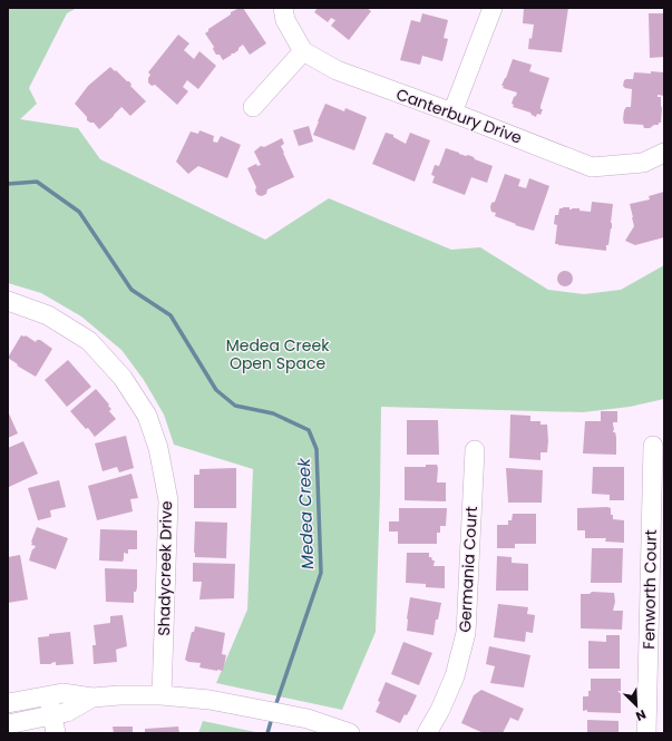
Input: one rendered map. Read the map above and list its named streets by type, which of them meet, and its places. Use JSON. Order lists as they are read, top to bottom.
{
  "streets": {
    "street": [
      "Canterbury Drive",
      "Shadycreek Drive",
      "Germania Court",
      "Fenworth Court"
    ]
  },
  "water": ["Medea Creek"],
  "parks": ["Medea Creek Open Space"],
  "north": "bottom right"
}
